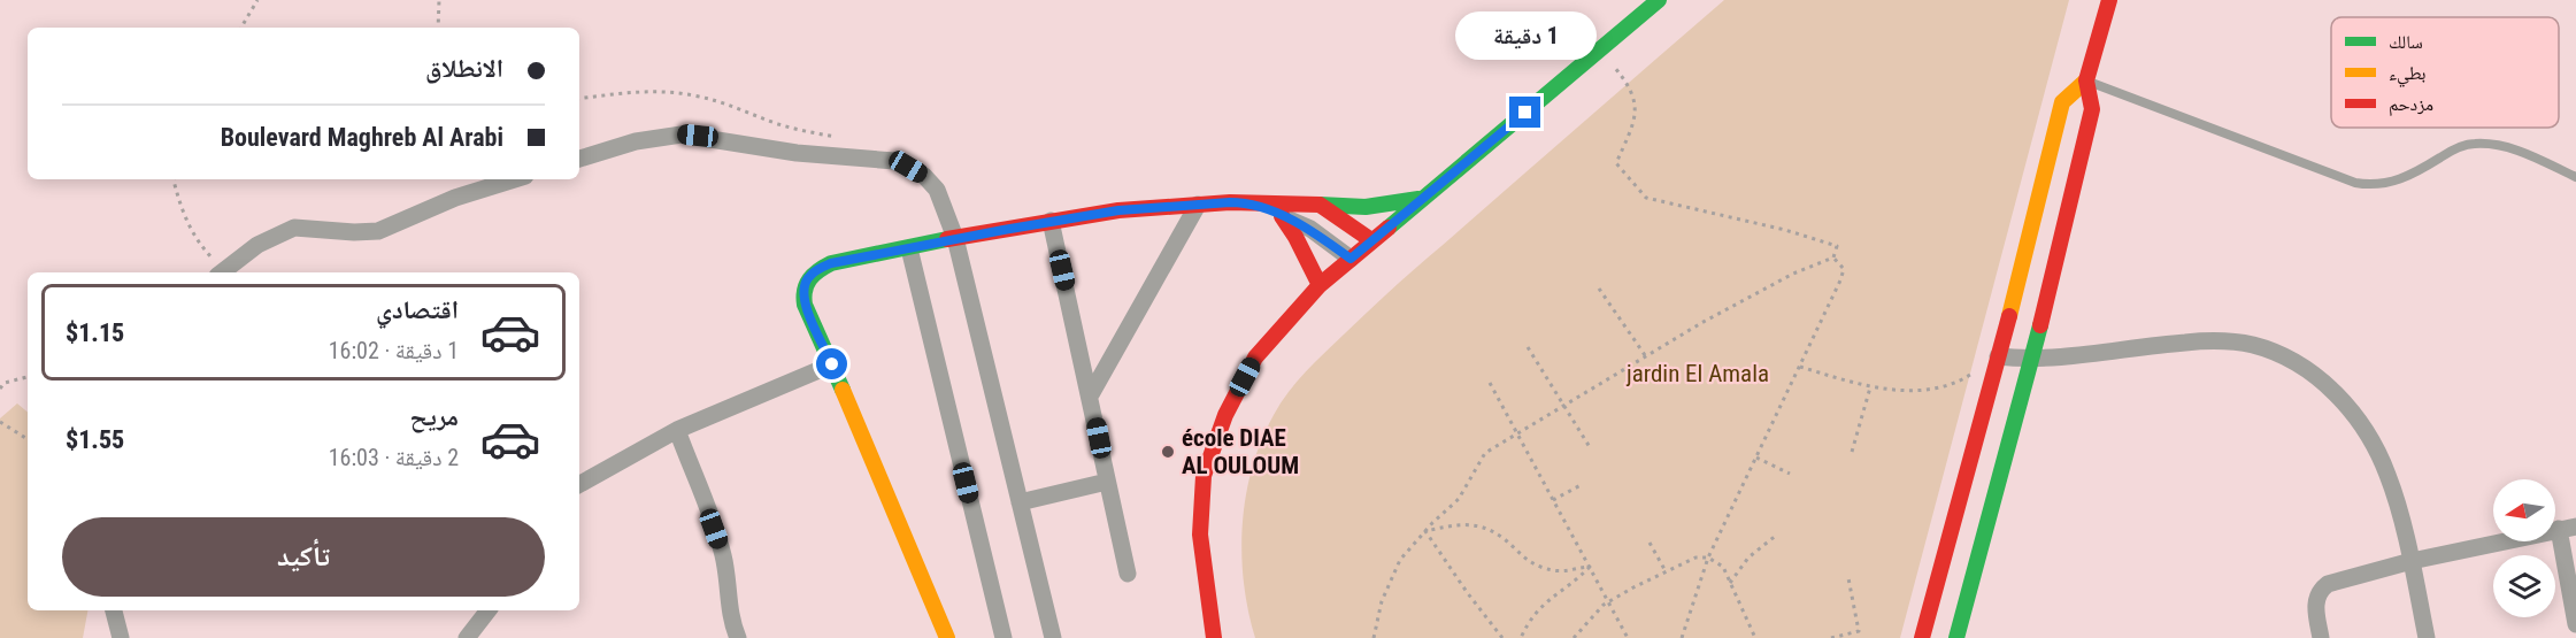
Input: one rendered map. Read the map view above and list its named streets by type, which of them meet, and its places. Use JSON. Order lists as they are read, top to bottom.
{
  "parks": ["jardin El Amala"],
  "places": ["école DIAE AL OULOUM"],
  "legend": ["سالك", "بطيء", "مزدحم"],
  "north": "left",
  "page": {
    "bubble": "1 دقيقة",
    "banner": ["الانطلاق", "Boulevard Maghreb Al Arabi"],
    "list": [
      {
        "name": "اقتصادي",
        "note": "1 دقيقة · 16:02",
        "value": "$1.15"
      },
      {
        "name": "مريح",
        "note": "2 دقيقة · 16:03",
        "value": "$1.55"
      }
    ],
    "buttons": "تأكيد"
  }
}
